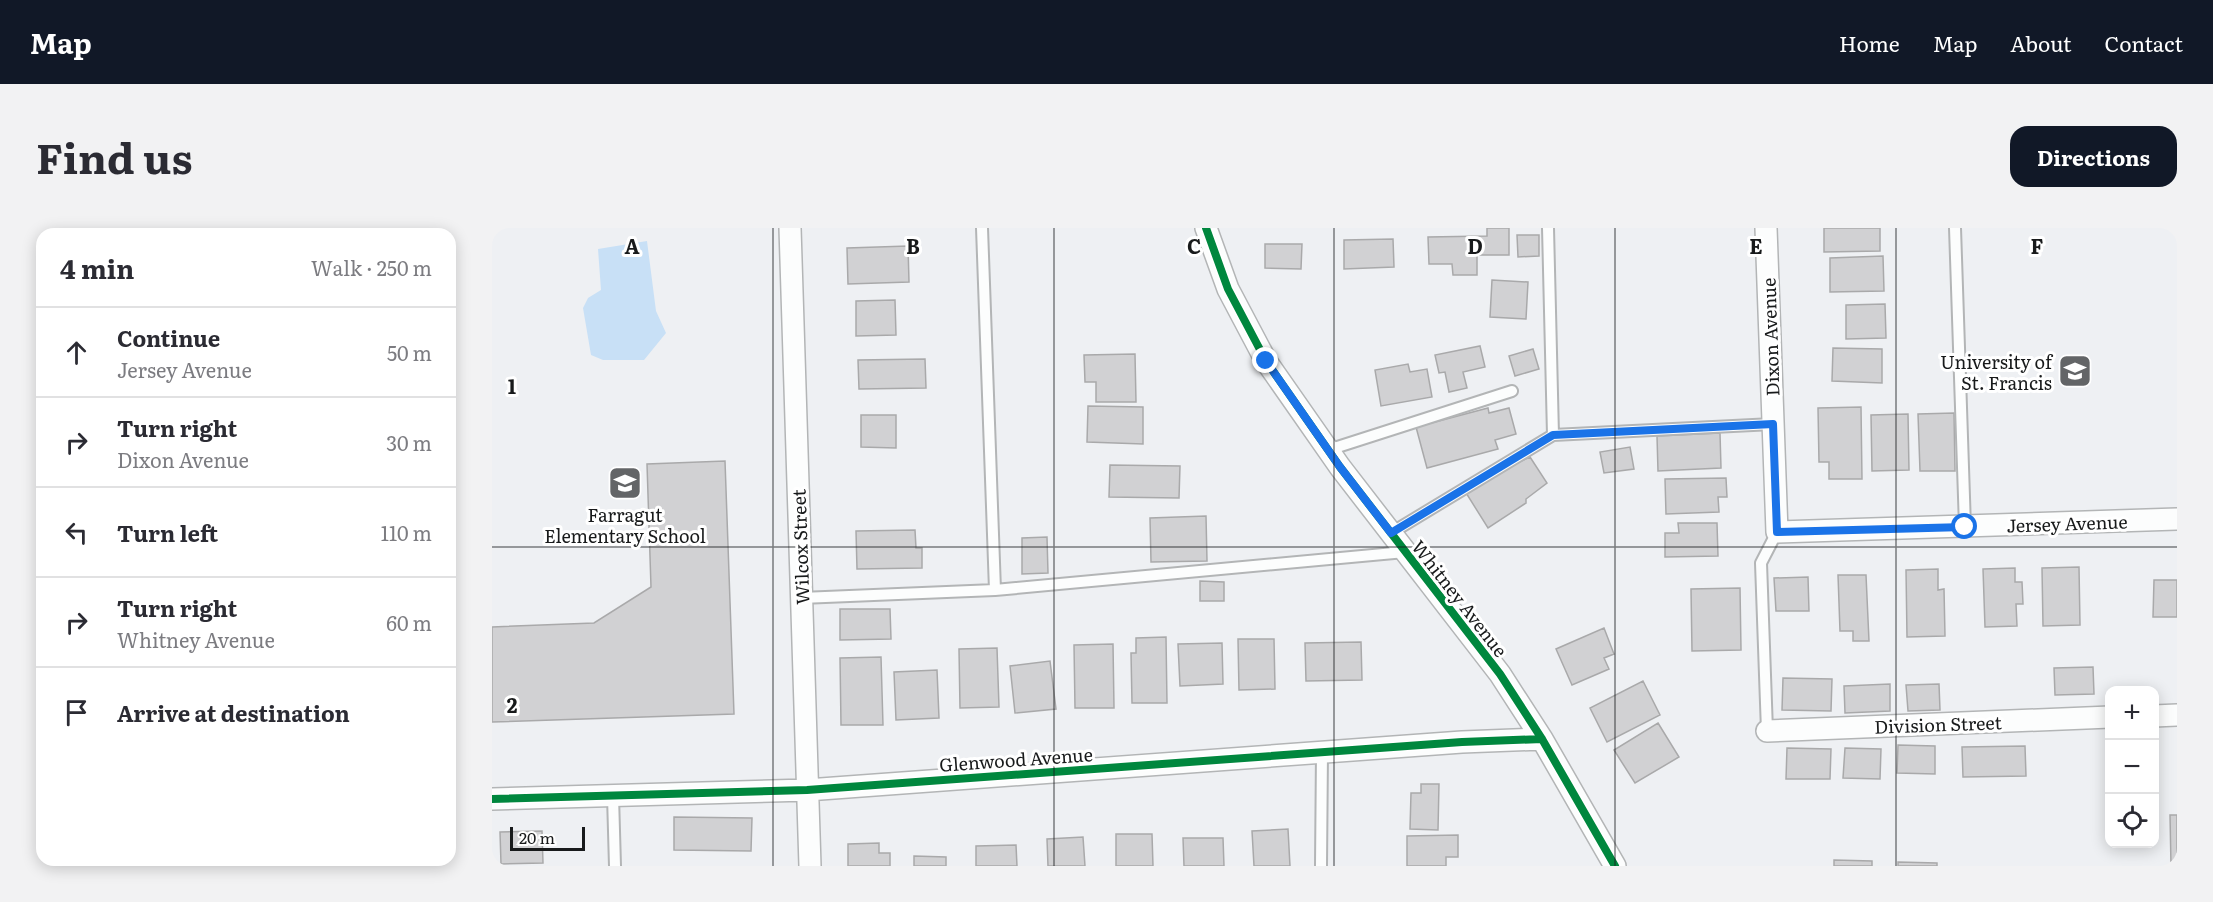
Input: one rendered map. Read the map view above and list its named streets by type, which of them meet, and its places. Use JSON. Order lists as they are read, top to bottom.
{
  "streets": {
    "street": [
      "Dixon Avenue",
      "Jersey Avenue",
      "Wilcox Street",
      "Whitney Avenue",
      "Division Street",
      "Glenwood Avenue"
    ]
  },
  "crossings": [
    ["Dixon Avenue", "Jersey Avenue"],
    ["Dixon Avenue", "Division Street"],
    ["Wilcox Street", "Glenwood Avenue"],
    ["Whitney Avenue", "Glenwood Avenue"]
  ],
  "places": {
    "school or university": ["University of St. Francis", "Farragut Elementary School"]
  },
  "scale_bar": "20 m",
  "page": {
    "header": "Map",
    "nav": [
      "Home",
      "Map",
      "About",
      "Contact"
    ],
    "title": "Find us",
    "buttons": "Directions",
    "heading": ["4 min", "Walk · 250 m"],
    "list": [
      ["Continue", "Jersey Avenue", "50 m"],
      ["Turn right", "Dixon Avenue", "30 m"],
      ["Turn left", "110 m"],
      ["Turn right", "Whitney Avenue", "60 m"],
      "Arrive at destination"
    ],
    "map_buttons": ["+", "−"],
    "scale": "20 m"
  },
  "grid": {
    "columns": [
      "A",
      "B",
      "C",
      "D",
      "E",
      "F"
    ],
    "rows": ["1", "2"]
  }
}
